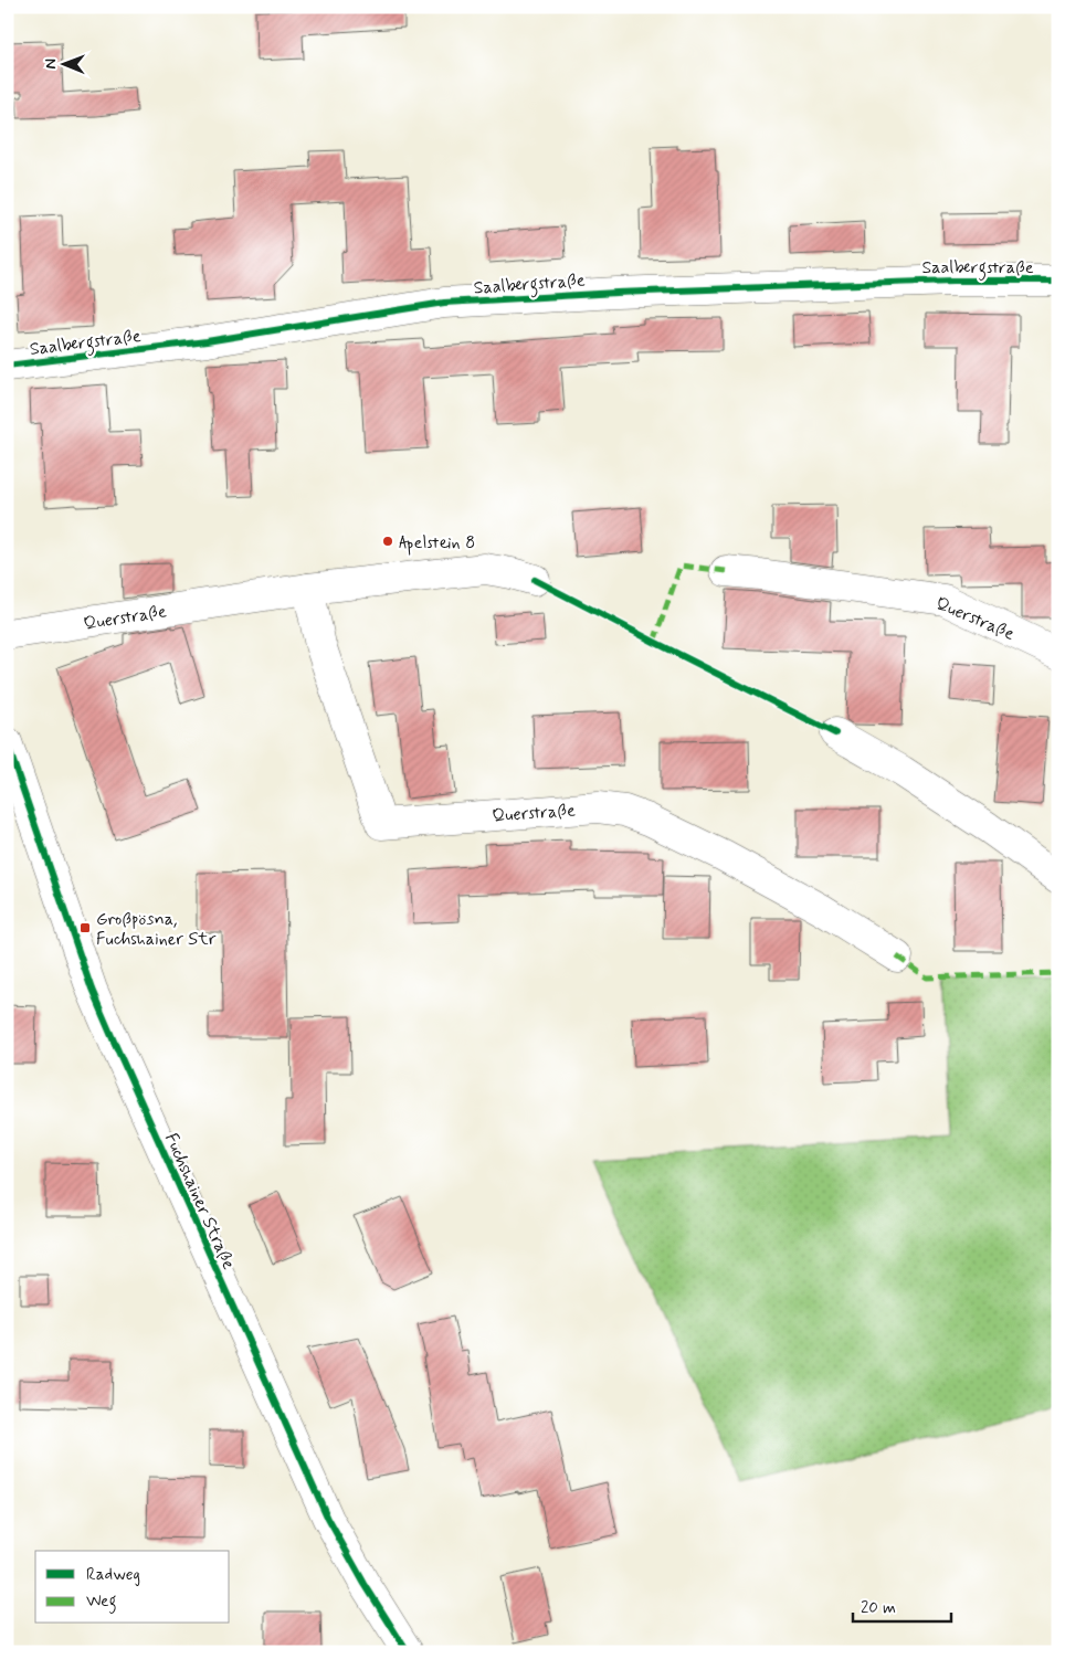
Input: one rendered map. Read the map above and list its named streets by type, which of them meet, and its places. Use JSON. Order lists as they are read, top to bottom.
{
  "streets": {
    "street": ["Saalbergstraße", "Querstraße", "Fuchshainer Straße"]
  },
  "places": {
    "other": ["Apelstein 8"],
    "transit": ["Großpösna, Fuchshainer Str"]
  },
  "legend": ["Radweg", "Weg"],
  "scale_bar": "20 m",
  "north": "left"
}
